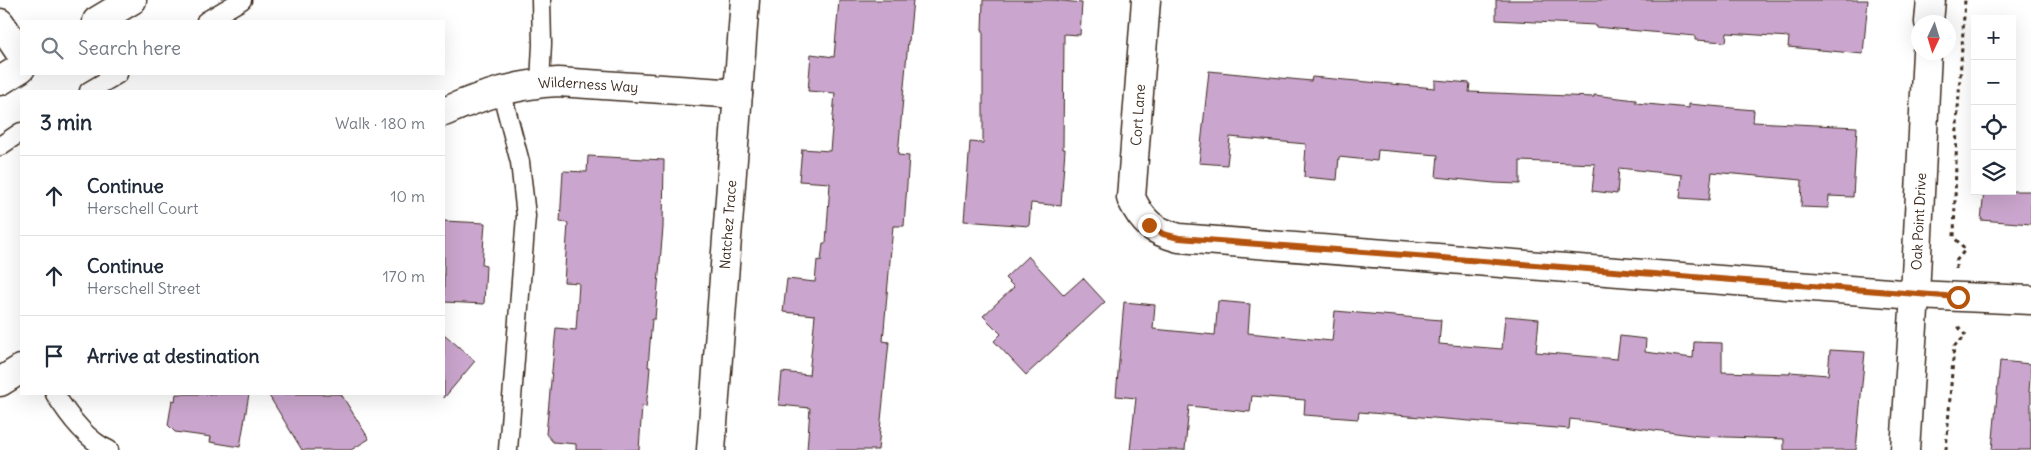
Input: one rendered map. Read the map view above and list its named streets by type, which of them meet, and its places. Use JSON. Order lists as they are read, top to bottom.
{
  "streets": {
    "street": [
      "Wilderness Way",
      "Cort Lane",
      "Oak Point Drive",
      "Natchez Trace"
    ]
  },
  "crossings": [
    ["Wilderness Way", "Natchez Trace"],
    ["Cort Lane", "Oak Point Drive"]
  ],
  "north": "bottom",
  "page": {
    "map_buttons": ["+", "−"],
    "search": "Search here",
    "heading": ["3 min", "Walk · 180 m"],
    "list": [
      ["Continue", "Herschell Court", "10 m"],
      ["Continue", "Herschell Street", "170 m"],
      "Arrive at destination"
    ]
  }
}
